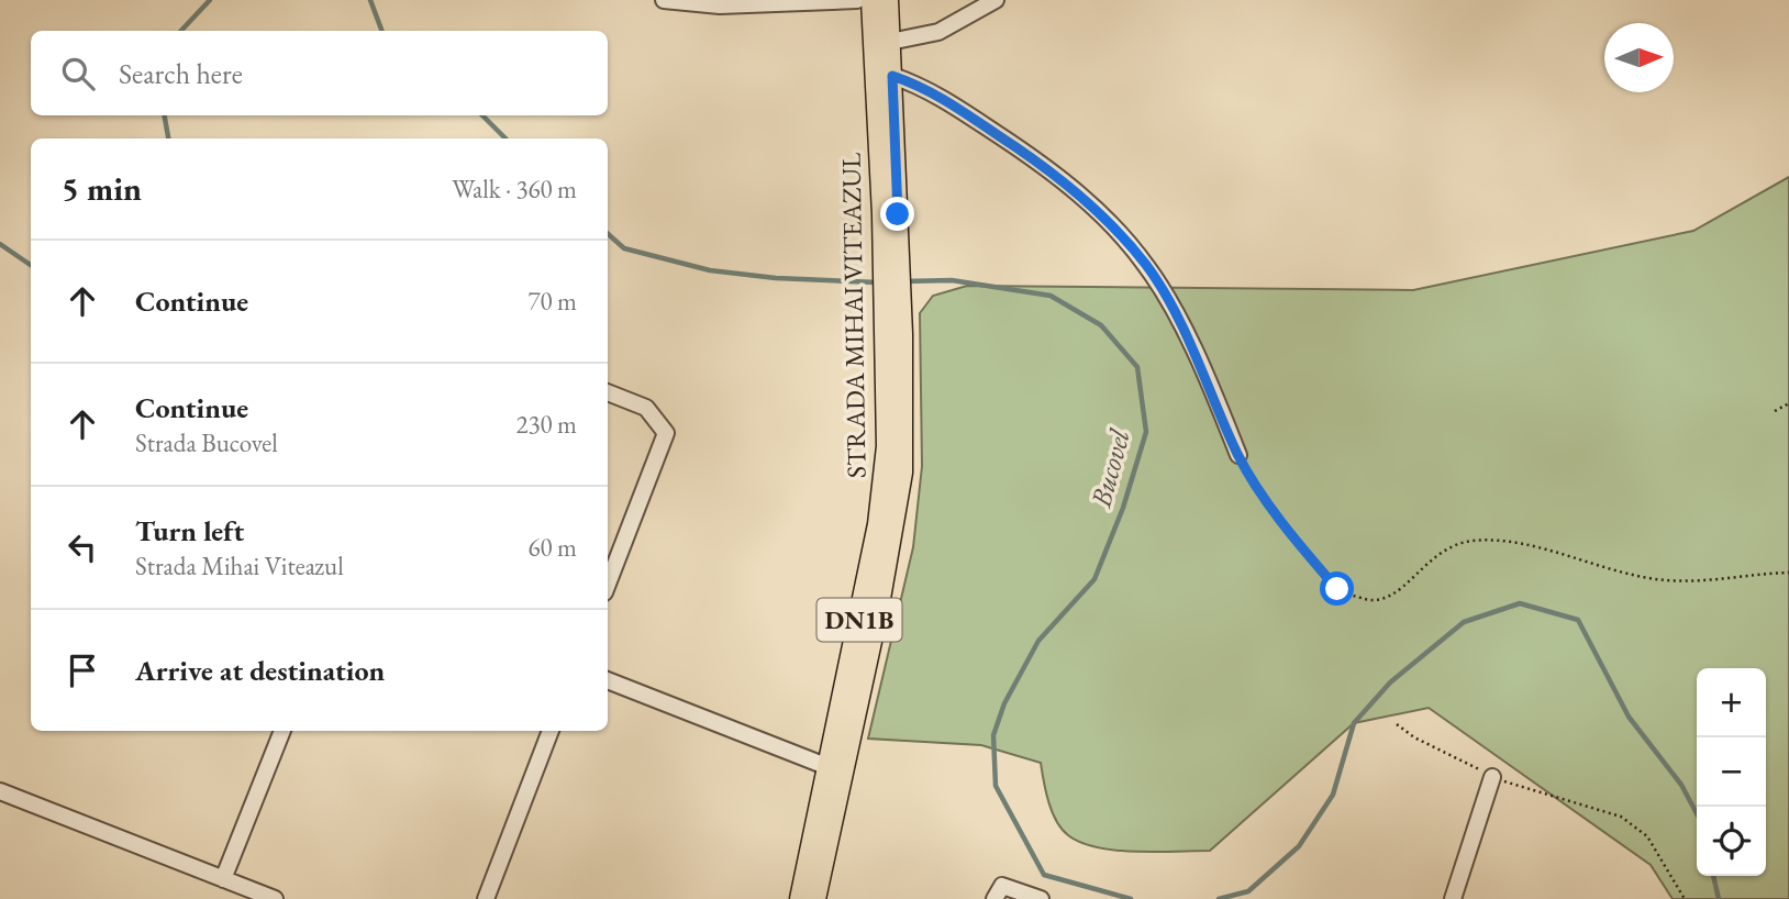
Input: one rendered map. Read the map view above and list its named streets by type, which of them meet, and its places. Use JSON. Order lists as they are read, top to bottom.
{
  "streets": {
    "main road": ["STRADA MIHAI VITEAZUL", "DN1B"]
  },
  "water": ["Bucovel"],
  "north": "right",
  "page": {
    "search": "Search here",
    "heading": ["5 min", "Walk · 360 m"],
    "list": [
      ["Continue", "70 m"],
      ["Continue", "Strada Bucovel", "230 m"],
      ["Turn left", "Strada Mihai Viteazul", "60 m"],
      "Arrive at destination"
    ],
    "map_buttons": ["+", "−"]
  }
}
